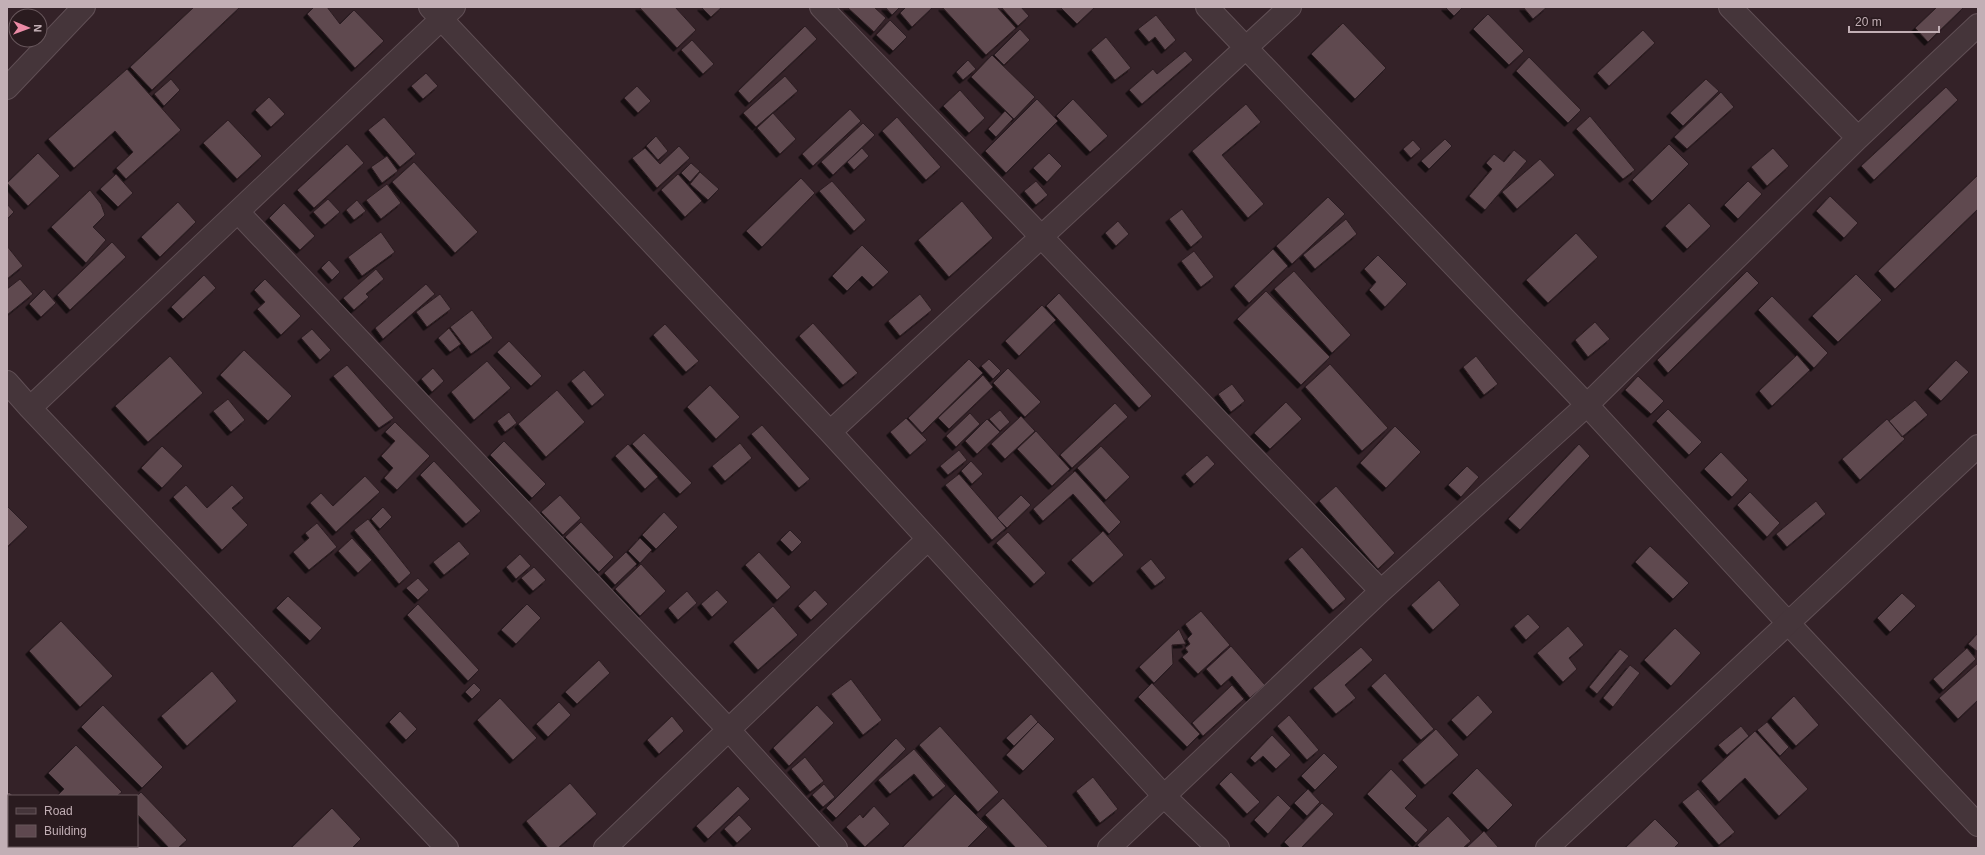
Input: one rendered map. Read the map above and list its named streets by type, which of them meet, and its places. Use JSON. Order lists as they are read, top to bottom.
{
  "legend": ["Road", "Building"],
  "scale_bar": "20 m",
  "north": "right"
}
